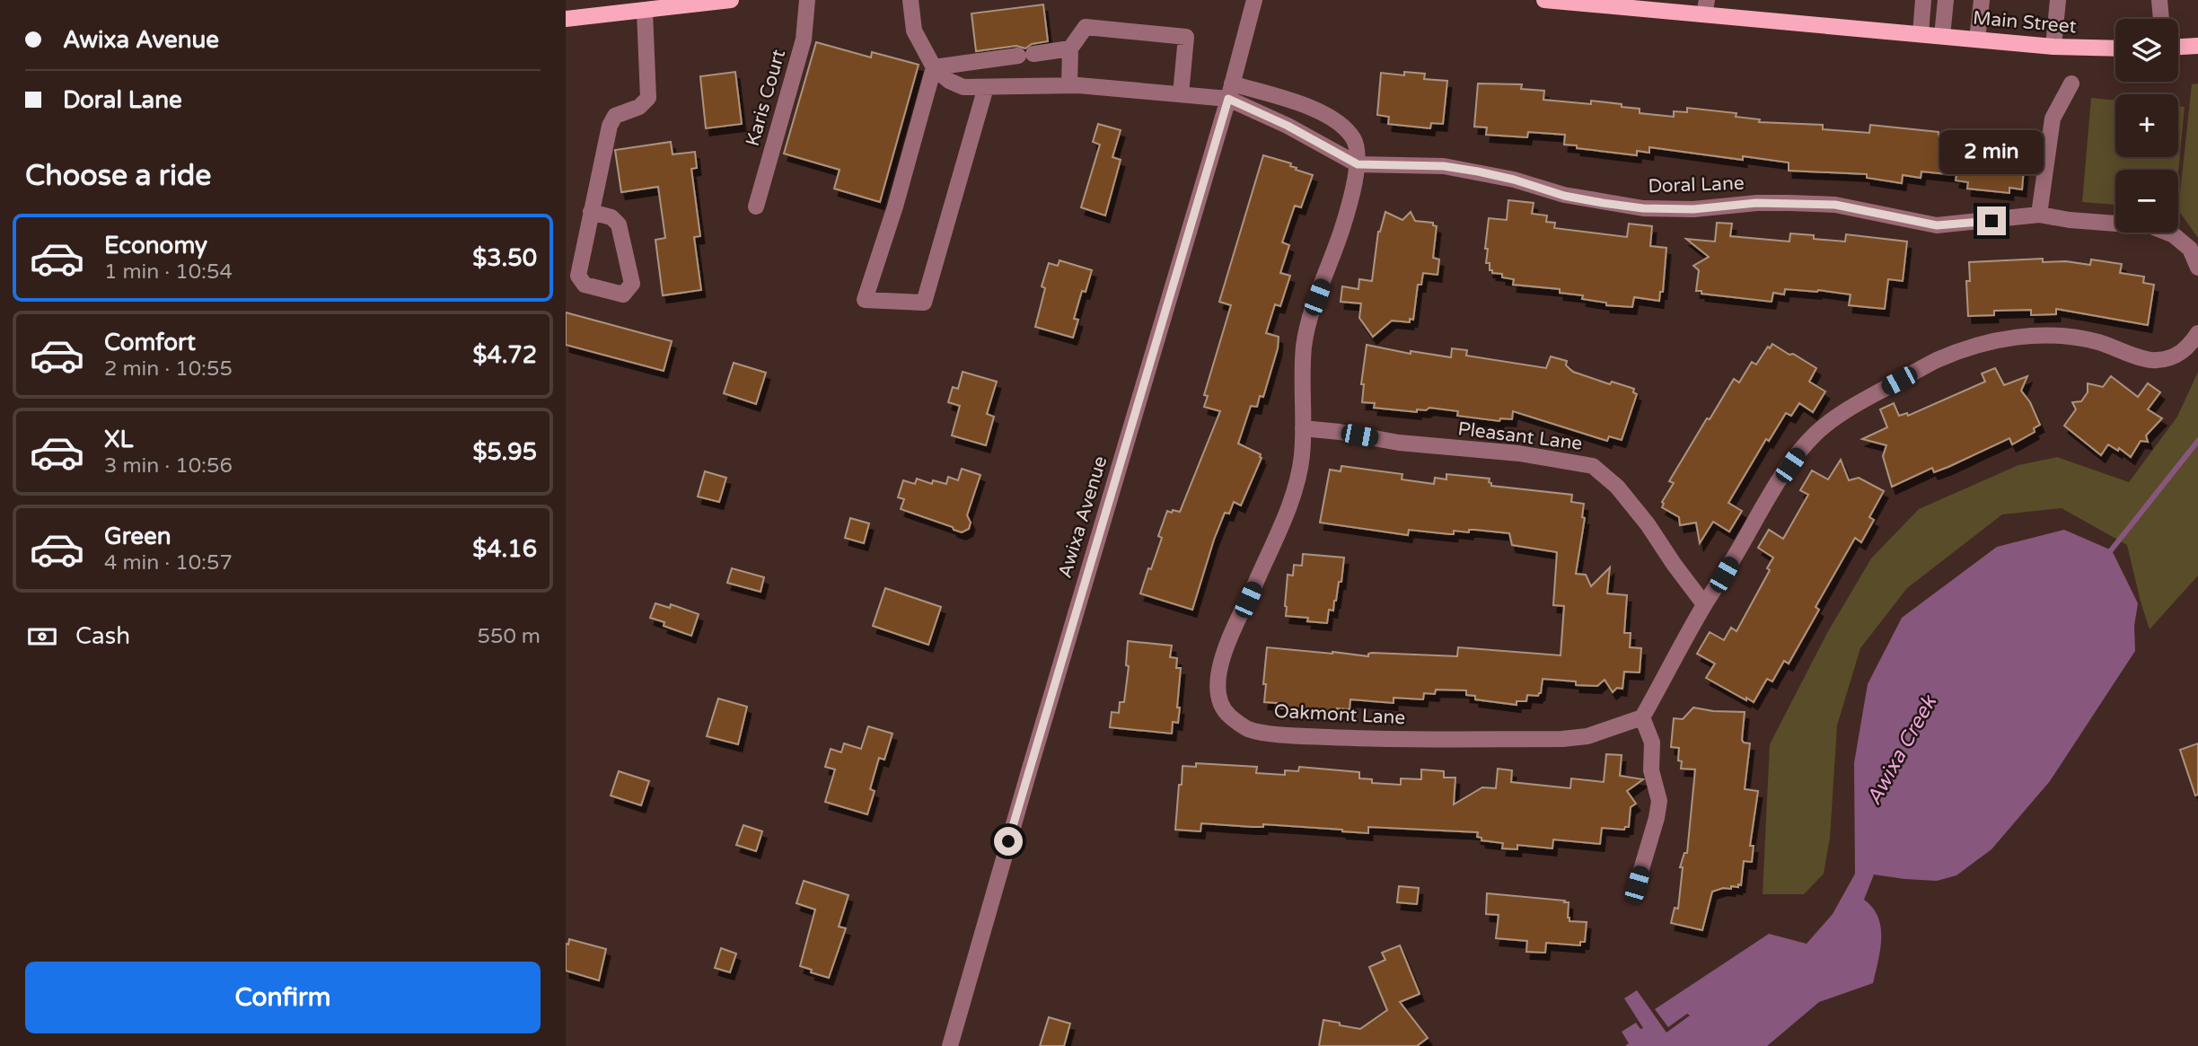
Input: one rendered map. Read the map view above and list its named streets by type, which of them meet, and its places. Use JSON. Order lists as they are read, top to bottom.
{
  "streets": {
    "main road": ["Main Street"],
    "street": [
      "Karis Court",
      "Doral Lane",
      "Pleasant Lane",
      "Awixa Avenue",
      "Oakmont Lane"
    ]
  },
  "crossings": [
    ["Doral Lane", "Awixa Avenue"],
    ["Doral Lane", "Oakmont Lane"],
    ["Pleasant Lane", "Oakmont Lane"]
  ],
  "water": ["Awixa Creek"],
  "page": {
    "banner": ["Awixa Avenue", "Doral Lane"],
    "map_buttons": ["+", "−"],
    "bubble": "2 min",
    "heading": "Choose a ride",
    "list": [
      {
        "name": "Economy",
        "note": "1 min · 10:54",
        "value": "$3.50"
      },
      {
        "name": "Comfort",
        "note": "2 min · 10:55",
        "value": "$4.72"
      },
      {
        "name": "XL",
        "note": "3 min · 10:56",
        "value": "$5.95"
      },
      {
        "name": "Green",
        "note": "4 min · 10:57",
        "value": "$4.16"
      }
    ],
    "pay": ["Cash", "550 m"],
    "buttons": "Confirm"
  }
}
